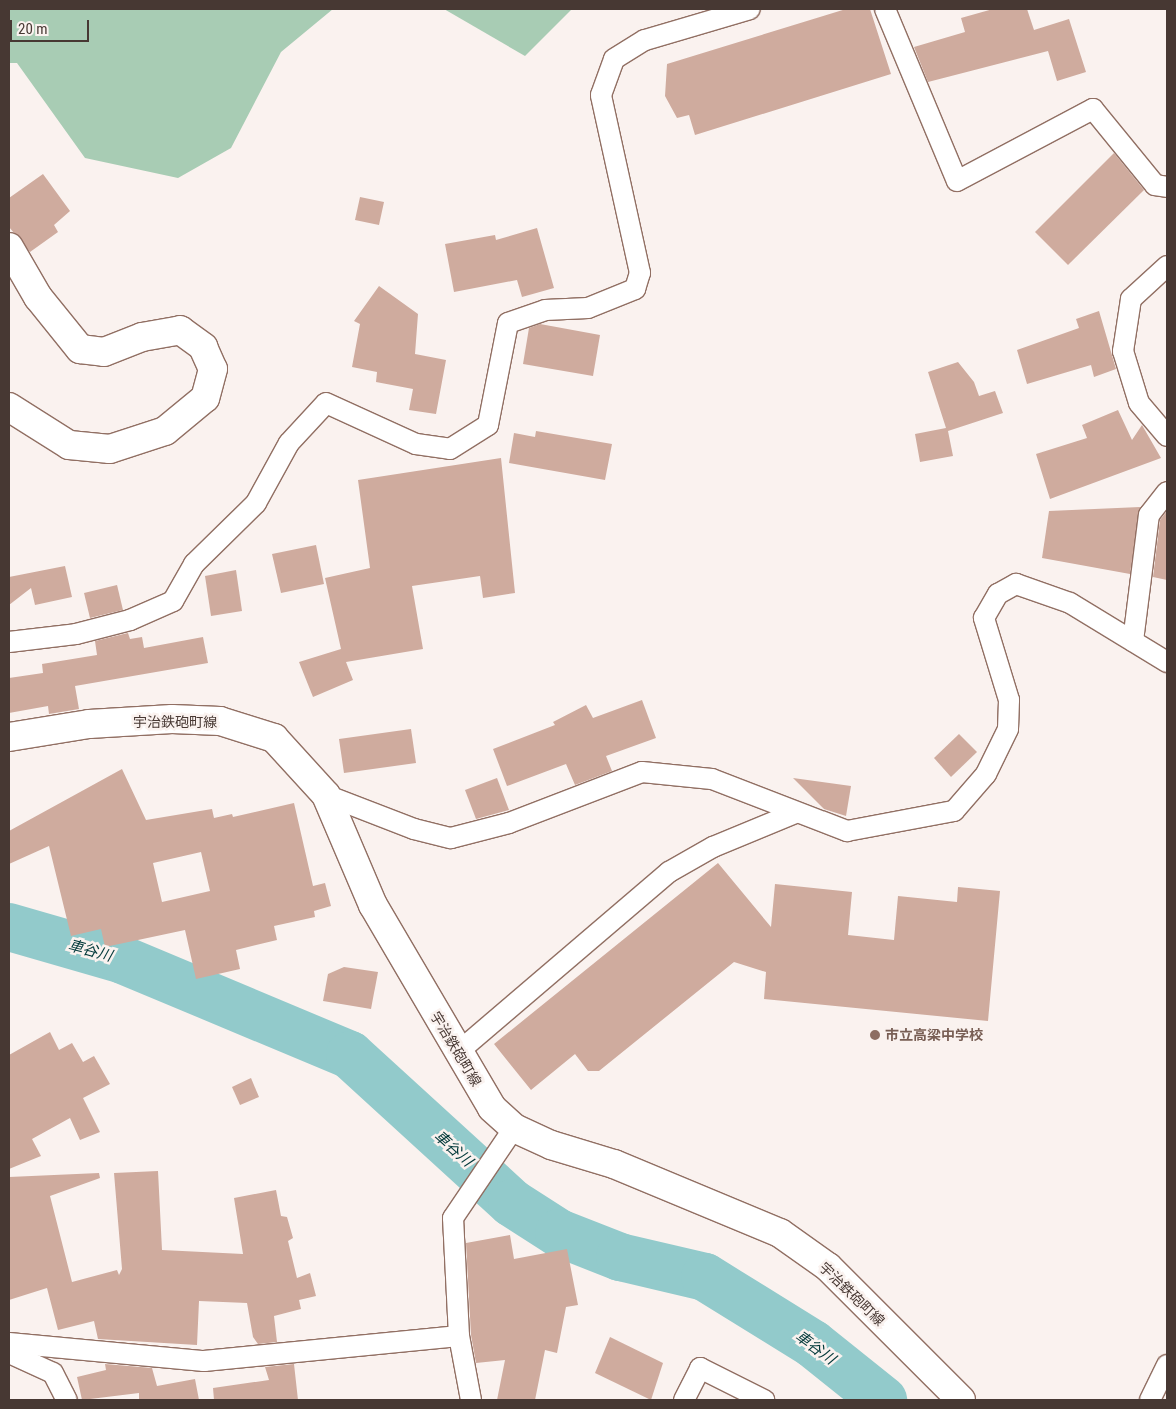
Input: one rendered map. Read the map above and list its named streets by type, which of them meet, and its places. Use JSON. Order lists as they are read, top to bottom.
{
  "streets": {
    "main road": ["宇治鉄砲町線"]
  },
  "water": ["車谷川"],
  "places": ["市立高梁中学校"],
  "scale_bar": "20 m"
}
